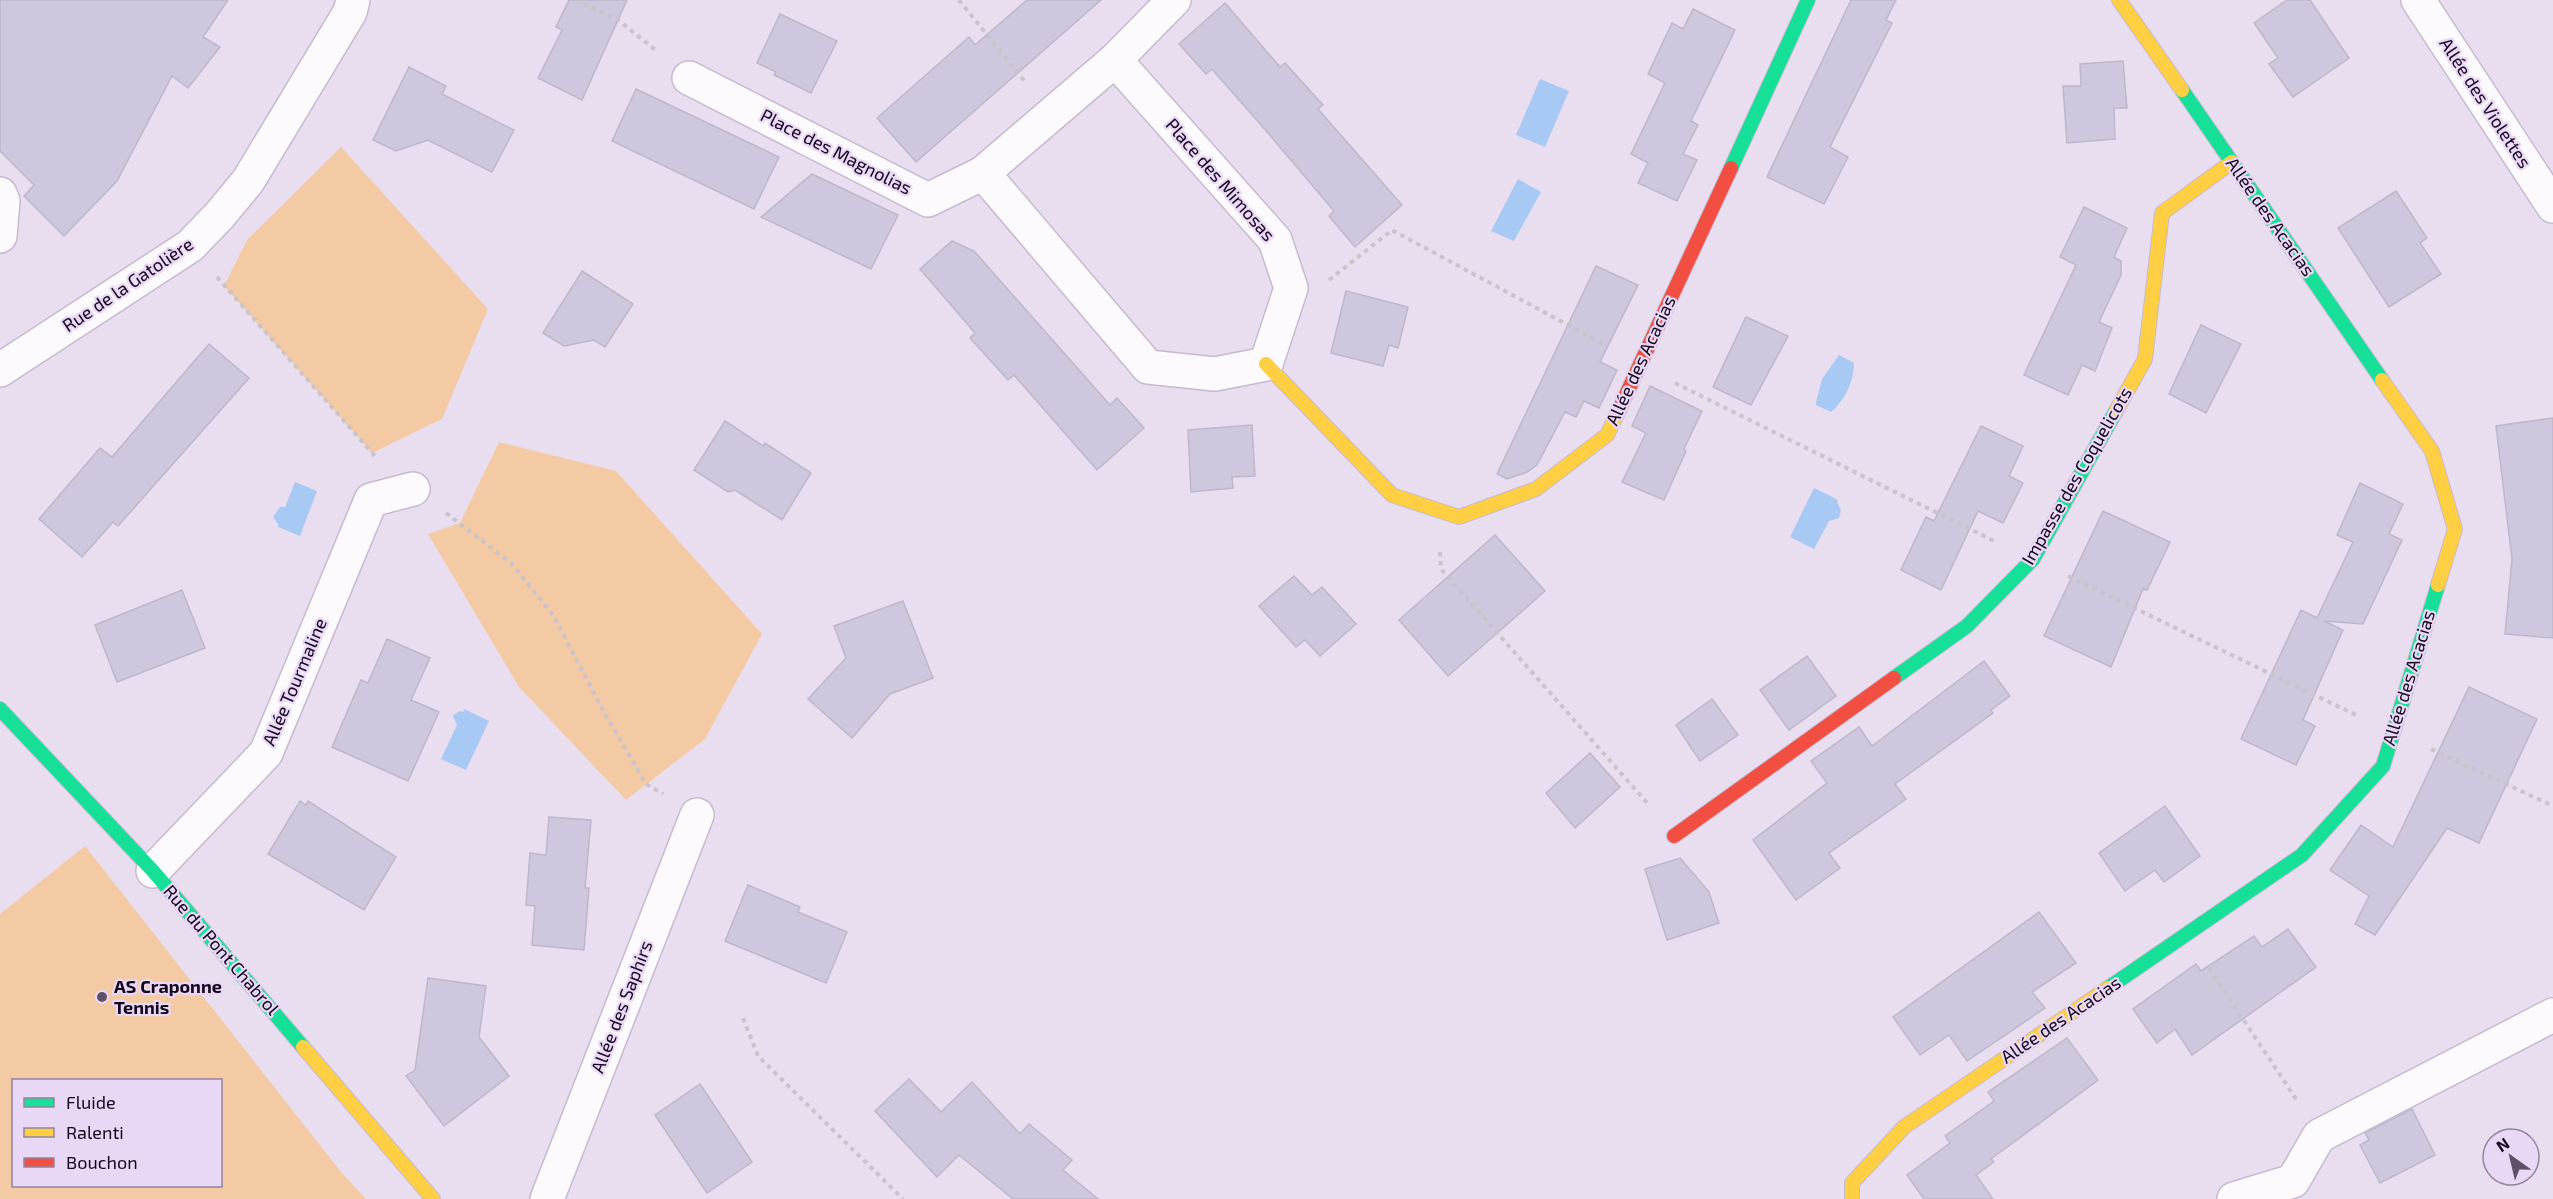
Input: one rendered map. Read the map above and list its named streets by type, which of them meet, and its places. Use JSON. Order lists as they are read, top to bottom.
{
  "streets": {
    "street": [
      "Allée des Violettes",
      "Place des Magnolias",
      "Place des Mimosas",
      "Allée des Acacias",
      "Rue de la Gatolière",
      "Impasse des Coquelicots",
      "Allée Tourmaline",
      "Rue du Pont Chabrol",
      "Allée des Saphirs"
    ]
  },
  "crossings": [
    ["Allée des Acacias", "Impasse des Coquelicots"],
    ["Allée Tourmaline", "Rue du Pont Chabrol"]
  ],
  "places": ["AS Craponne Tennis"],
  "legend": ["Fluide", "Ralenti", "Bouchon"],
  "north": "top left"
}
